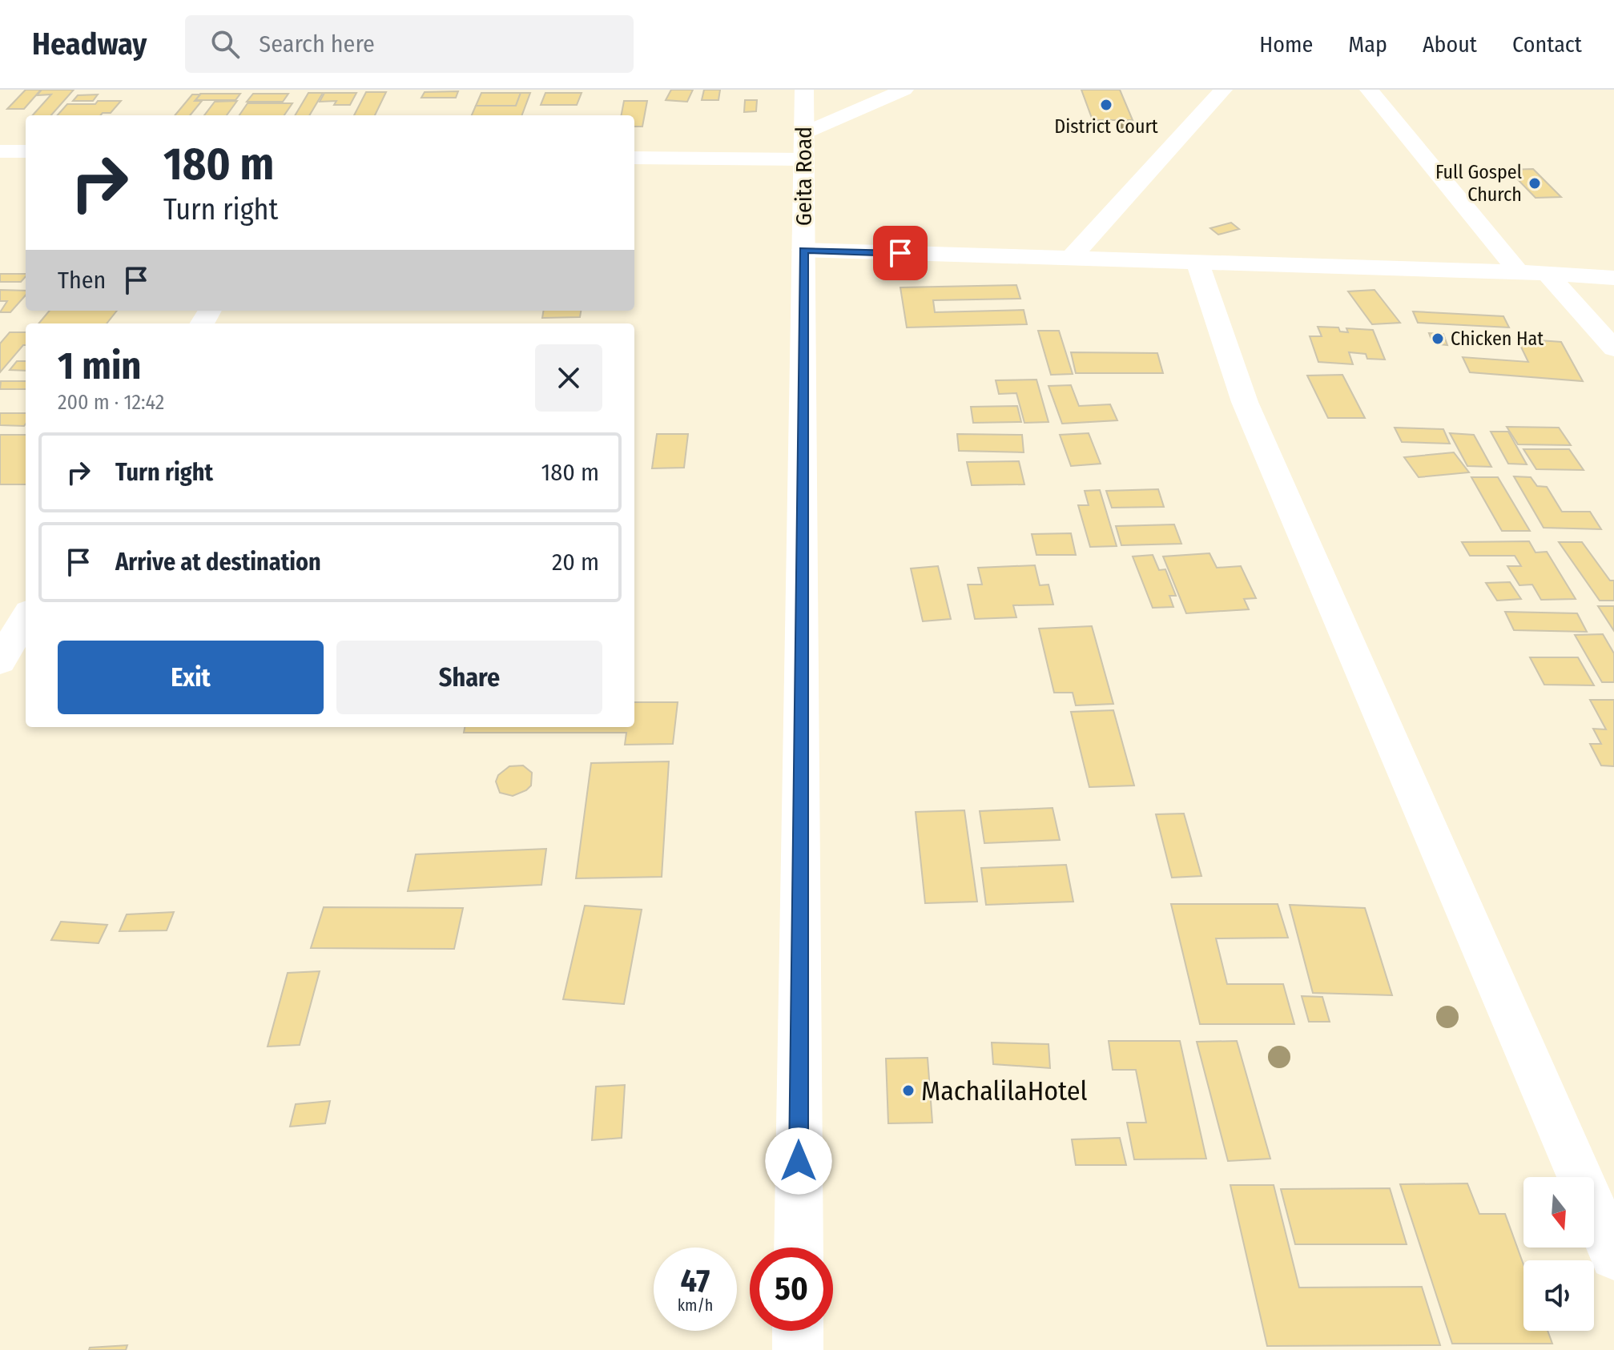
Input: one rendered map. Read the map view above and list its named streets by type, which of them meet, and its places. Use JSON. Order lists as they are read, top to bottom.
{
  "streets": {
    "street": ["Geita Road"]
  },
  "places": [
    "District Court",
    "Full Gospel Church",
    "Chicken Hat",
    "MachalilaHotel"
  ],
  "north": "bottom",
  "page": {
    "header": "Headway",
    "search": "Search here",
    "nav": [
      "Home",
      "Map",
      "About",
      "Contact"
    ],
    "turn": ["180 m", "Turn right"],
    "then": "Then",
    "heading": ["1 min", "200 m · 12:42"],
    "list": [
      {
        "name": "Turn right",
        "value": "180 m"
      },
      {
        "name": "Arrive at destination",
        "value": "20 m"
      }
    ],
    "buttons": ["Exit", "Share"],
    "speed": "47 km/h",
    "limit": "50"
  }
}
